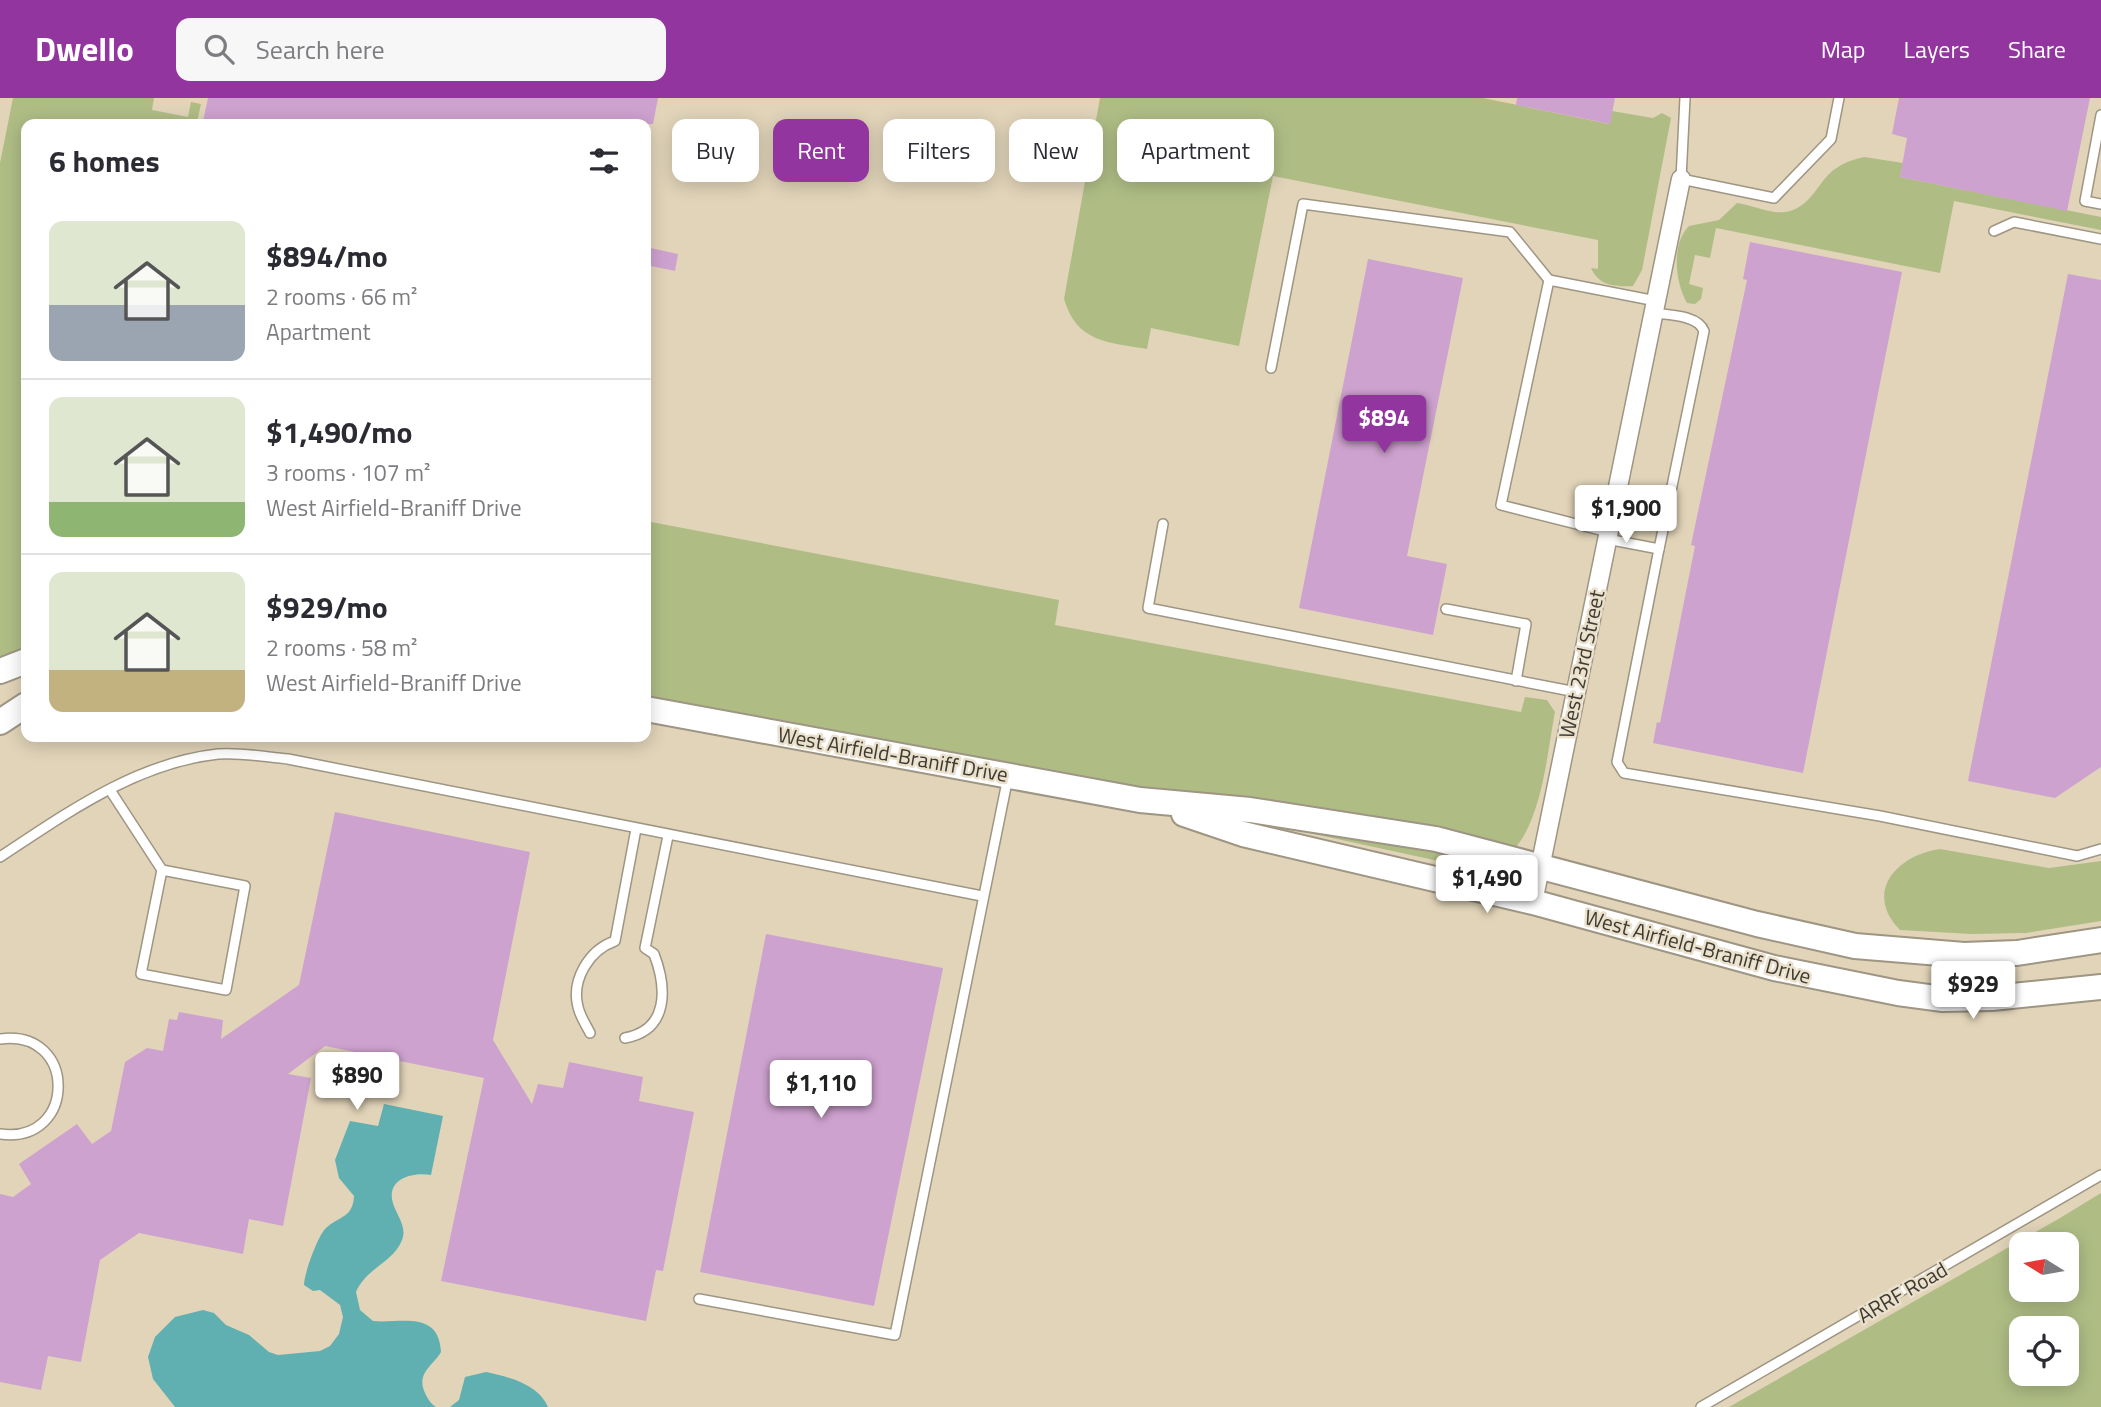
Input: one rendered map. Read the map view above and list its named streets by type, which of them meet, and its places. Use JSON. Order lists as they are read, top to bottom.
{
  "streets": {
    "street": ["West 23rd Street", "West Airfield-Braniff Drive"],
    "lane": ["ARRF Road"]
  },
  "crossings": [
    ["West 23rd Street", "West Airfield-Braniff Drive"]
  ],
  "north": "left",
  "page": {
    "header": "Dwello",
    "search": "Search here",
    "nav": ["Map", "Layers", "Share"],
    "chip": [
      "Buy",
      "Rent",
      "Filters",
      "New",
      "Apartment"
    ],
    "heading": "6 homes",
    "list": [
      {
        "name": "$894/mo",
        "note": "2 rooms · 66 m² · Apartment"
      },
      {
        "name": "$1,490/mo",
        "note": "3 rooms · 107 m² · West Airfield-Braniff Drive"
      },
      {
        "name": "$929/mo",
        "note": "2 rooms · 58 m² · West Airfield-Braniff Drive"
      }
    ],
    "price": [
      "$894",
      "$1,900",
      "$1,490",
      "$929",
      "$890",
      "$1,110"
    ]
  }
}
